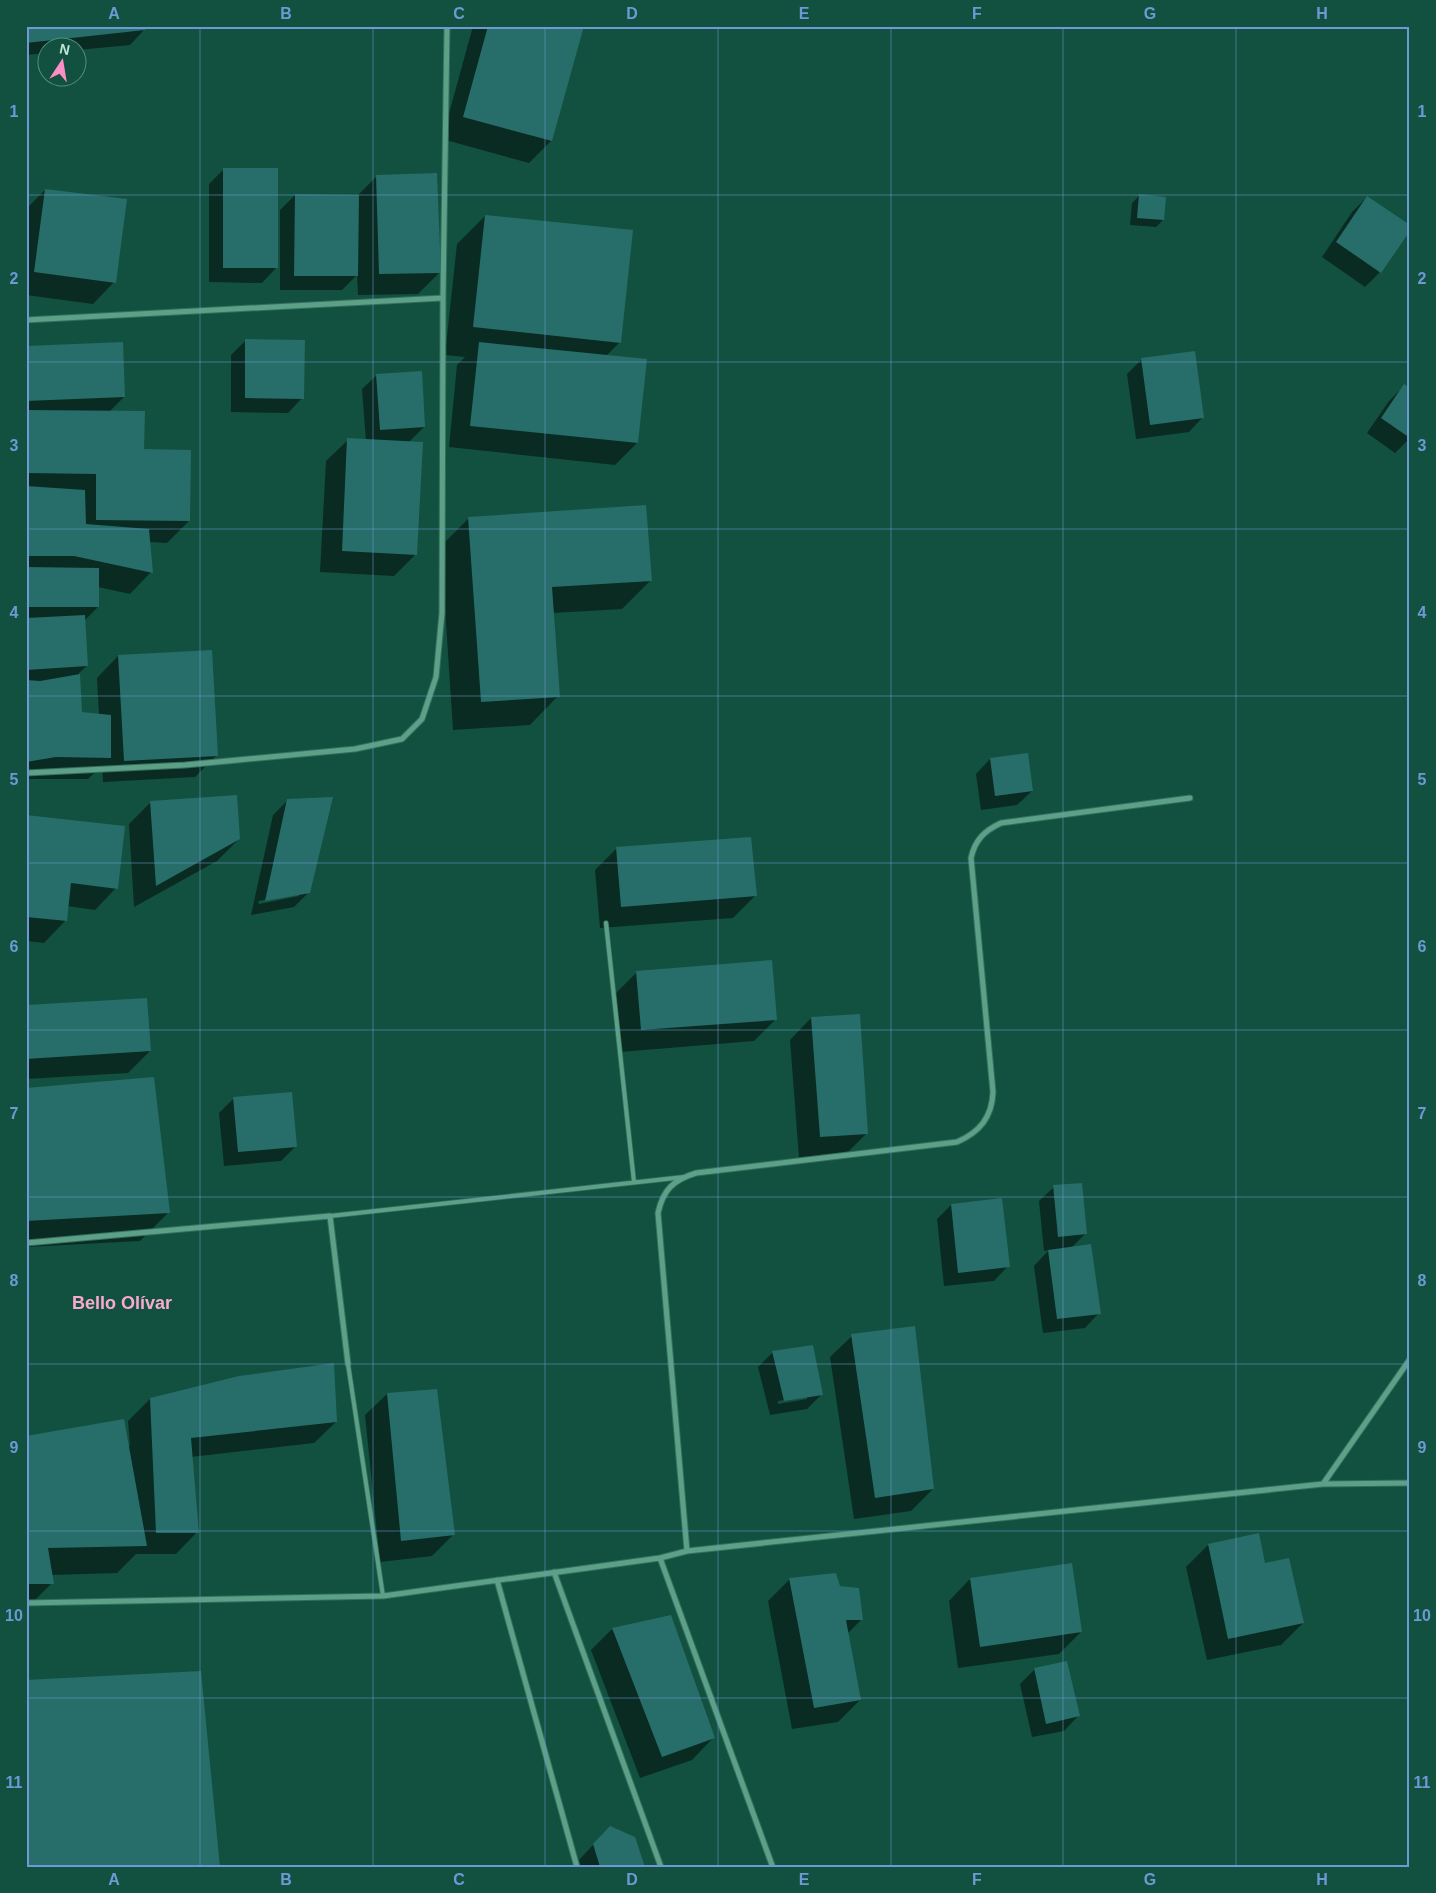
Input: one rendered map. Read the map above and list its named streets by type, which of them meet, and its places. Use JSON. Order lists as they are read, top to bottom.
{
  "districts": ["Bello Olívar"],
  "north": "top",
  "grid": {
    "columns": [
      "A",
      "B",
      "C",
      "D",
      "E",
      "F",
      "G",
      "H"
    ],
    "rows": [
      "1",
      "2",
      "3",
      "4",
      "5",
      "6",
      "7",
      "8",
      "9",
      "10",
      "11"
    ]
  }
}
